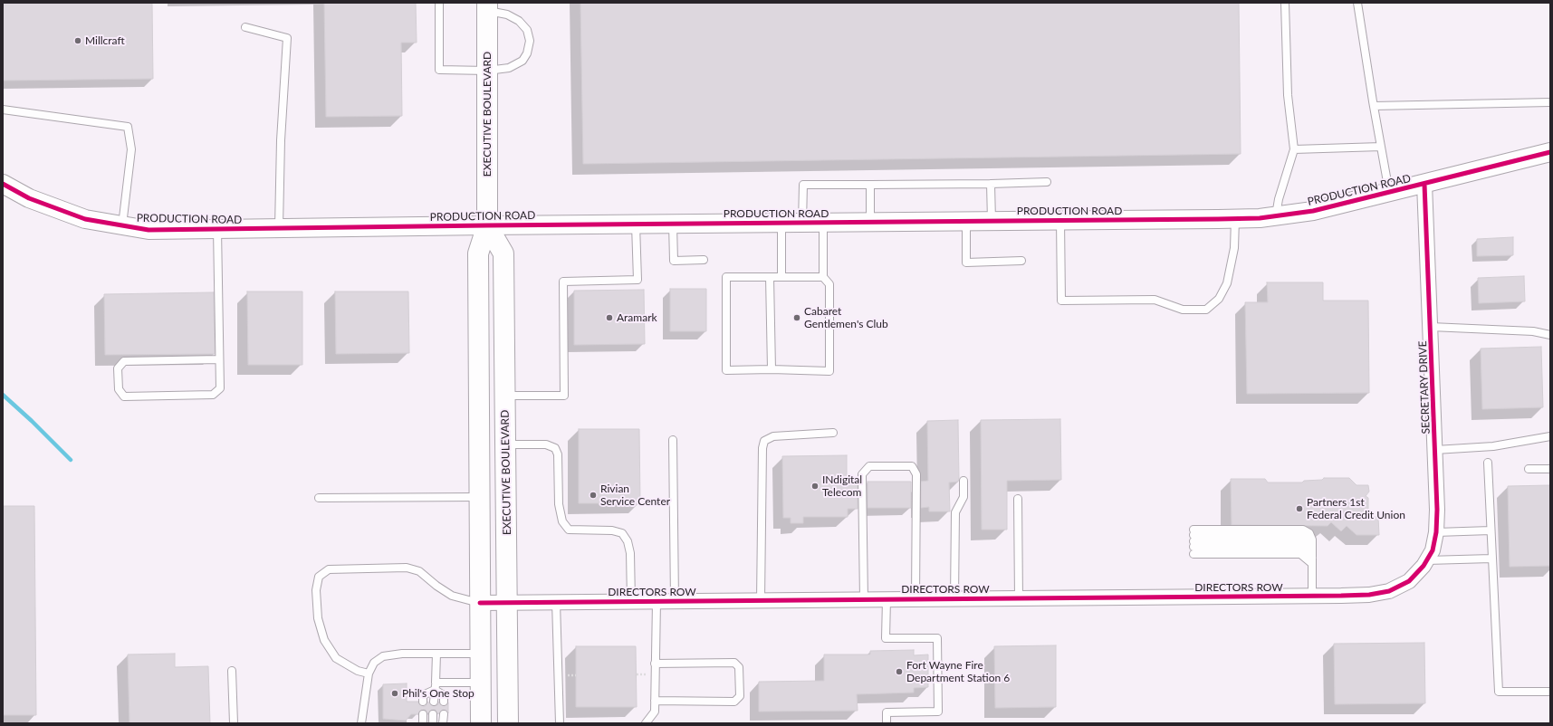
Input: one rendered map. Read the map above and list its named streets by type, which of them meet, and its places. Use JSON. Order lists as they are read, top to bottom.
{
  "streets": {
    "main road": ["EXECUTIVE BOULEVARD"],
    "street": ["PRODUCTION ROAD", "SECRETARY DRIVE", "DIRECTORS ROW"]
  },
  "crossings": [
    ["EXECUTIVE BOULEVARD", "PRODUCTION ROAD"],
    ["EXECUTIVE BOULEVARD", "DIRECTORS ROW"],
    ["PRODUCTION ROAD", "SECRETARY DRIVE"],
    ["SECRETARY DRIVE", "DIRECTORS ROW"]
  ],
  "places": [
    "Millcraft",
    "Aramark",
    "Cabaret Gentlemen's Club",
    "INdigital Telecom",
    "Rivian Service Center",
    "Partners 1st Federal Credit Union",
    "Fort Wayne Fire Department Station 6",
    "Phil's One Stop"
  ]
}
